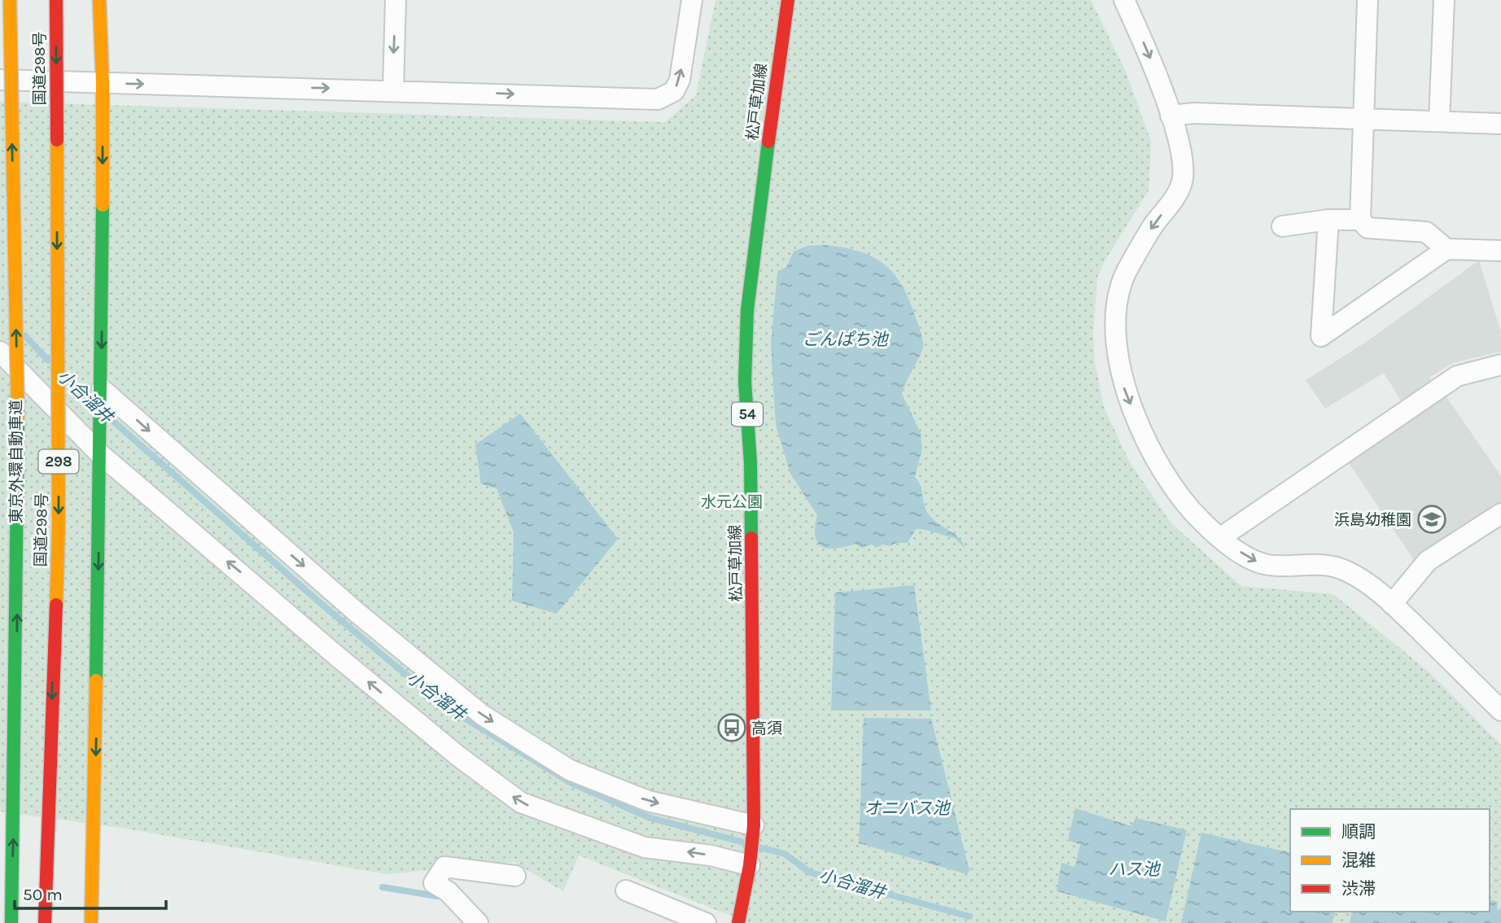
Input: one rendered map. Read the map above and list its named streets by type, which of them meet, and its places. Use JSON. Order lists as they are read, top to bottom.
{
  "streets": {
    "main road": [
      "国道298号",
      "松戸草加線",
      "54",
      "東京外環自動車道",
      "298"
    ]
  },
  "water": [
    "ごんぱち池",
    "小合溜井",
    "オニバス池",
    "ハス池"
  ],
  "parks": ["水元公園"],
  "places": {
    "school or university": ["浜島幼稚園"],
    "bus stop": ["高須"]
  },
  "legend": ["順調", "混雑", "渋滞"],
  "scale_bar": "50 m"
}
